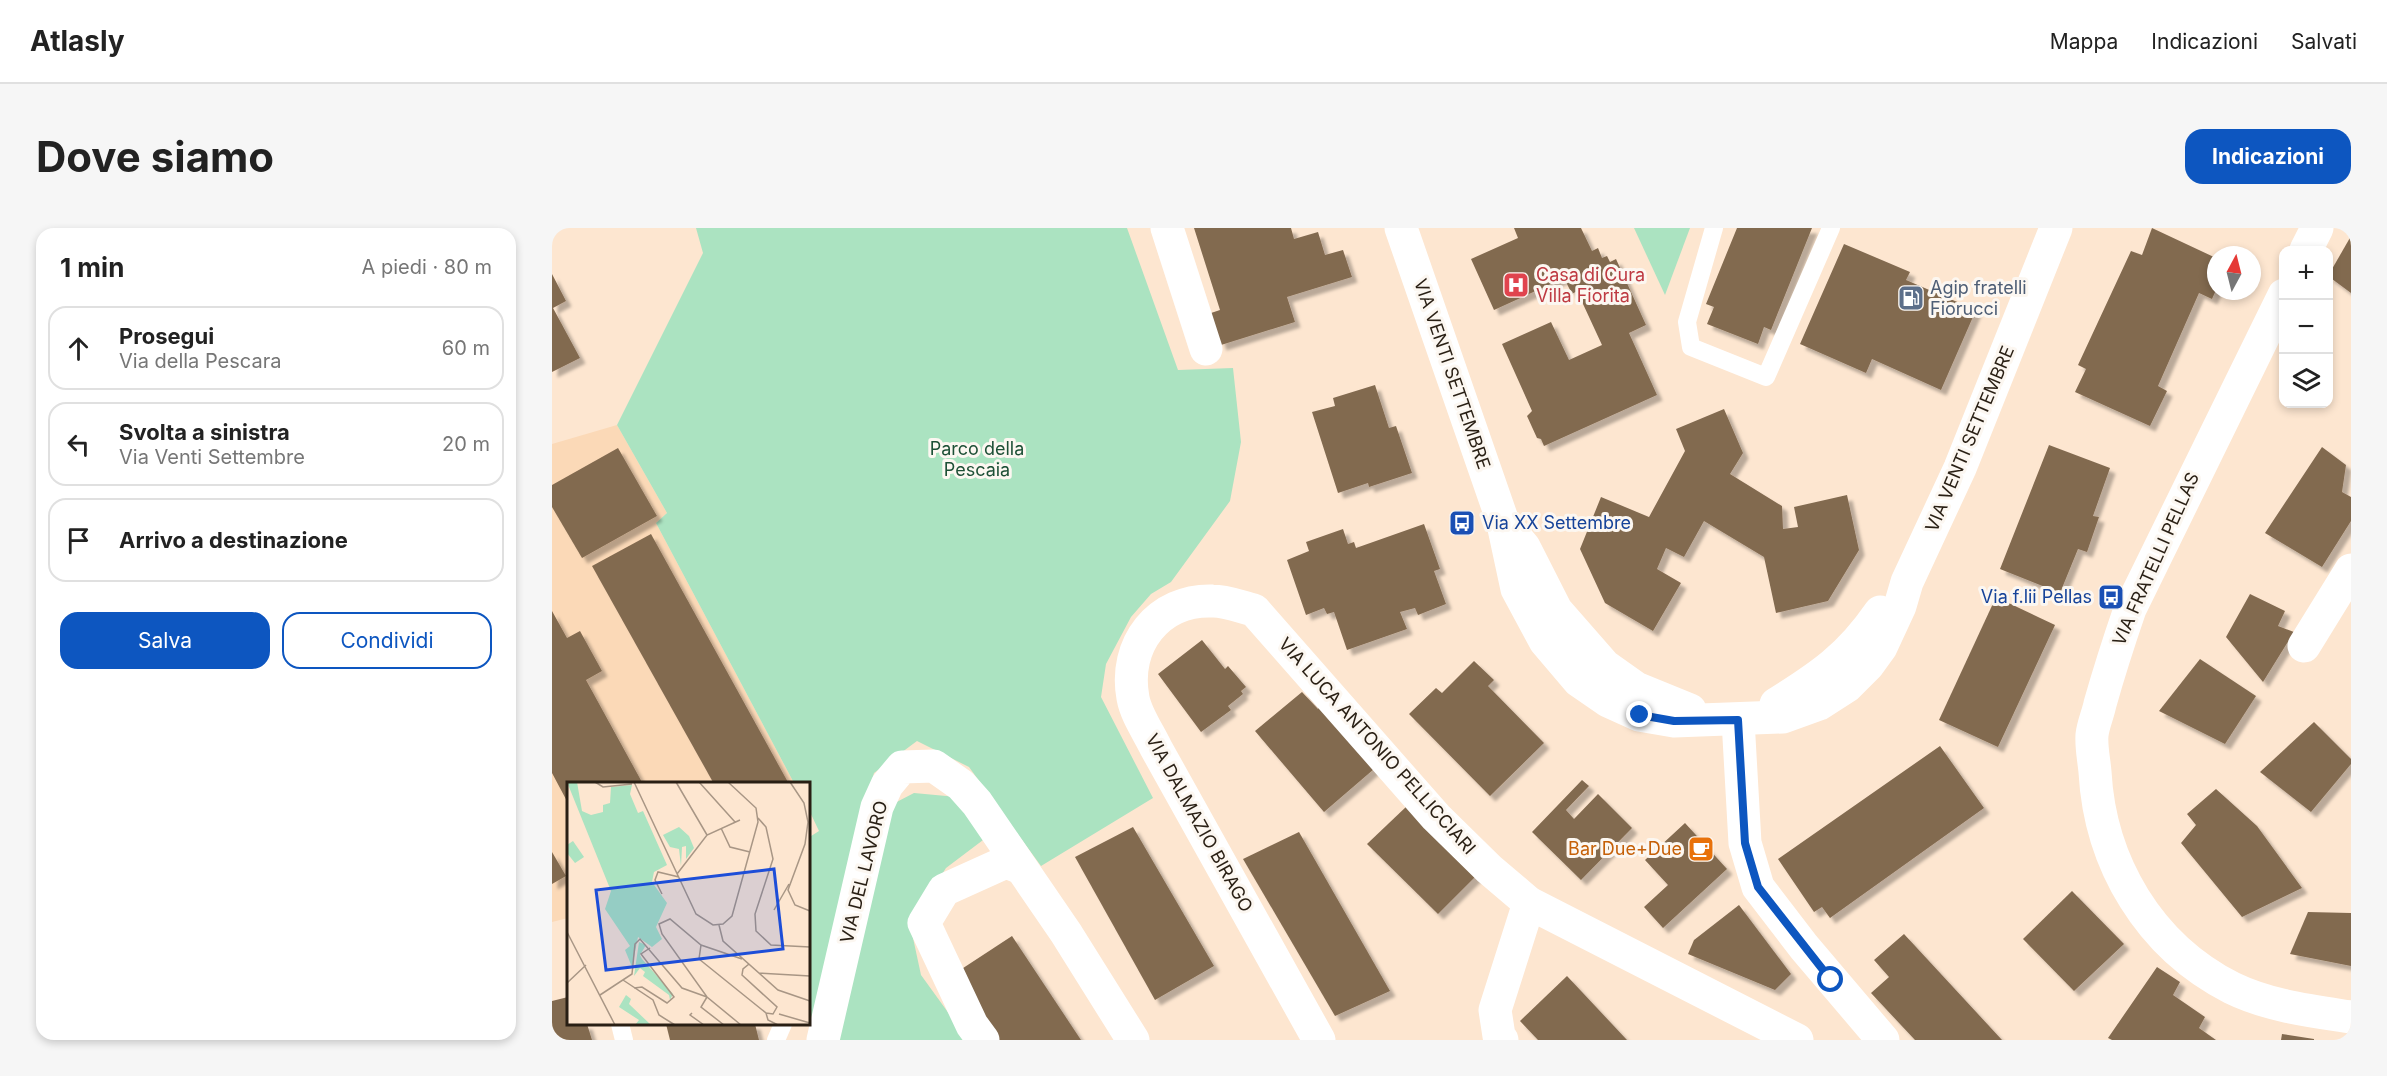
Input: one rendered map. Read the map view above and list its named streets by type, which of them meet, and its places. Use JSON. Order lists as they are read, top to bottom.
{
  "streets": {
    "street": [
      "VIA VENTI SETTEMBRE",
      "VIA FRATELLI PELLAS",
      "VIA LUCA ANTONIO PELLICCIARI",
      "VIA DALMAZIO BIRAGO",
      "VIA DEL LAVORO"
    ]
  },
  "crossings": [
    ["VIA LUCA ANTONIO PELLICCIARI", "VIA DALMAZIO BIRAGO"]
  ],
  "parks": ["Parco della Pescaia"],
  "places": {
    "hospital": ["Casa di Cura Villa Fiorita"],
    "fuel station": ["Agip fratelli Fiorucci"],
    "bus stop": ["Via XX Settembre", "Via f.lii Pellas"],
    "cafe": ["Bar Due+Due"]
  },
  "north": "top",
  "page": {
    "header": "Atlasly",
    "nav": ["Mappa", "Indicazioni", "Salvati"],
    "buttons": [
      "Indicazioni",
      ["Salva", "Condividi"]
    ],
    "title": "Dove siamo",
    "heading": ["1 min", "A piedi · 80 m"],
    "map_buttons": ["+", "−"],
    "list": [
      ["Prosegui", "Via della Pescara", "60 m"],
      ["Svolta a sinistra", "Via Venti Settembre", "20 m"],
      "Arrivo a destinazione"
    ]
  }
}
